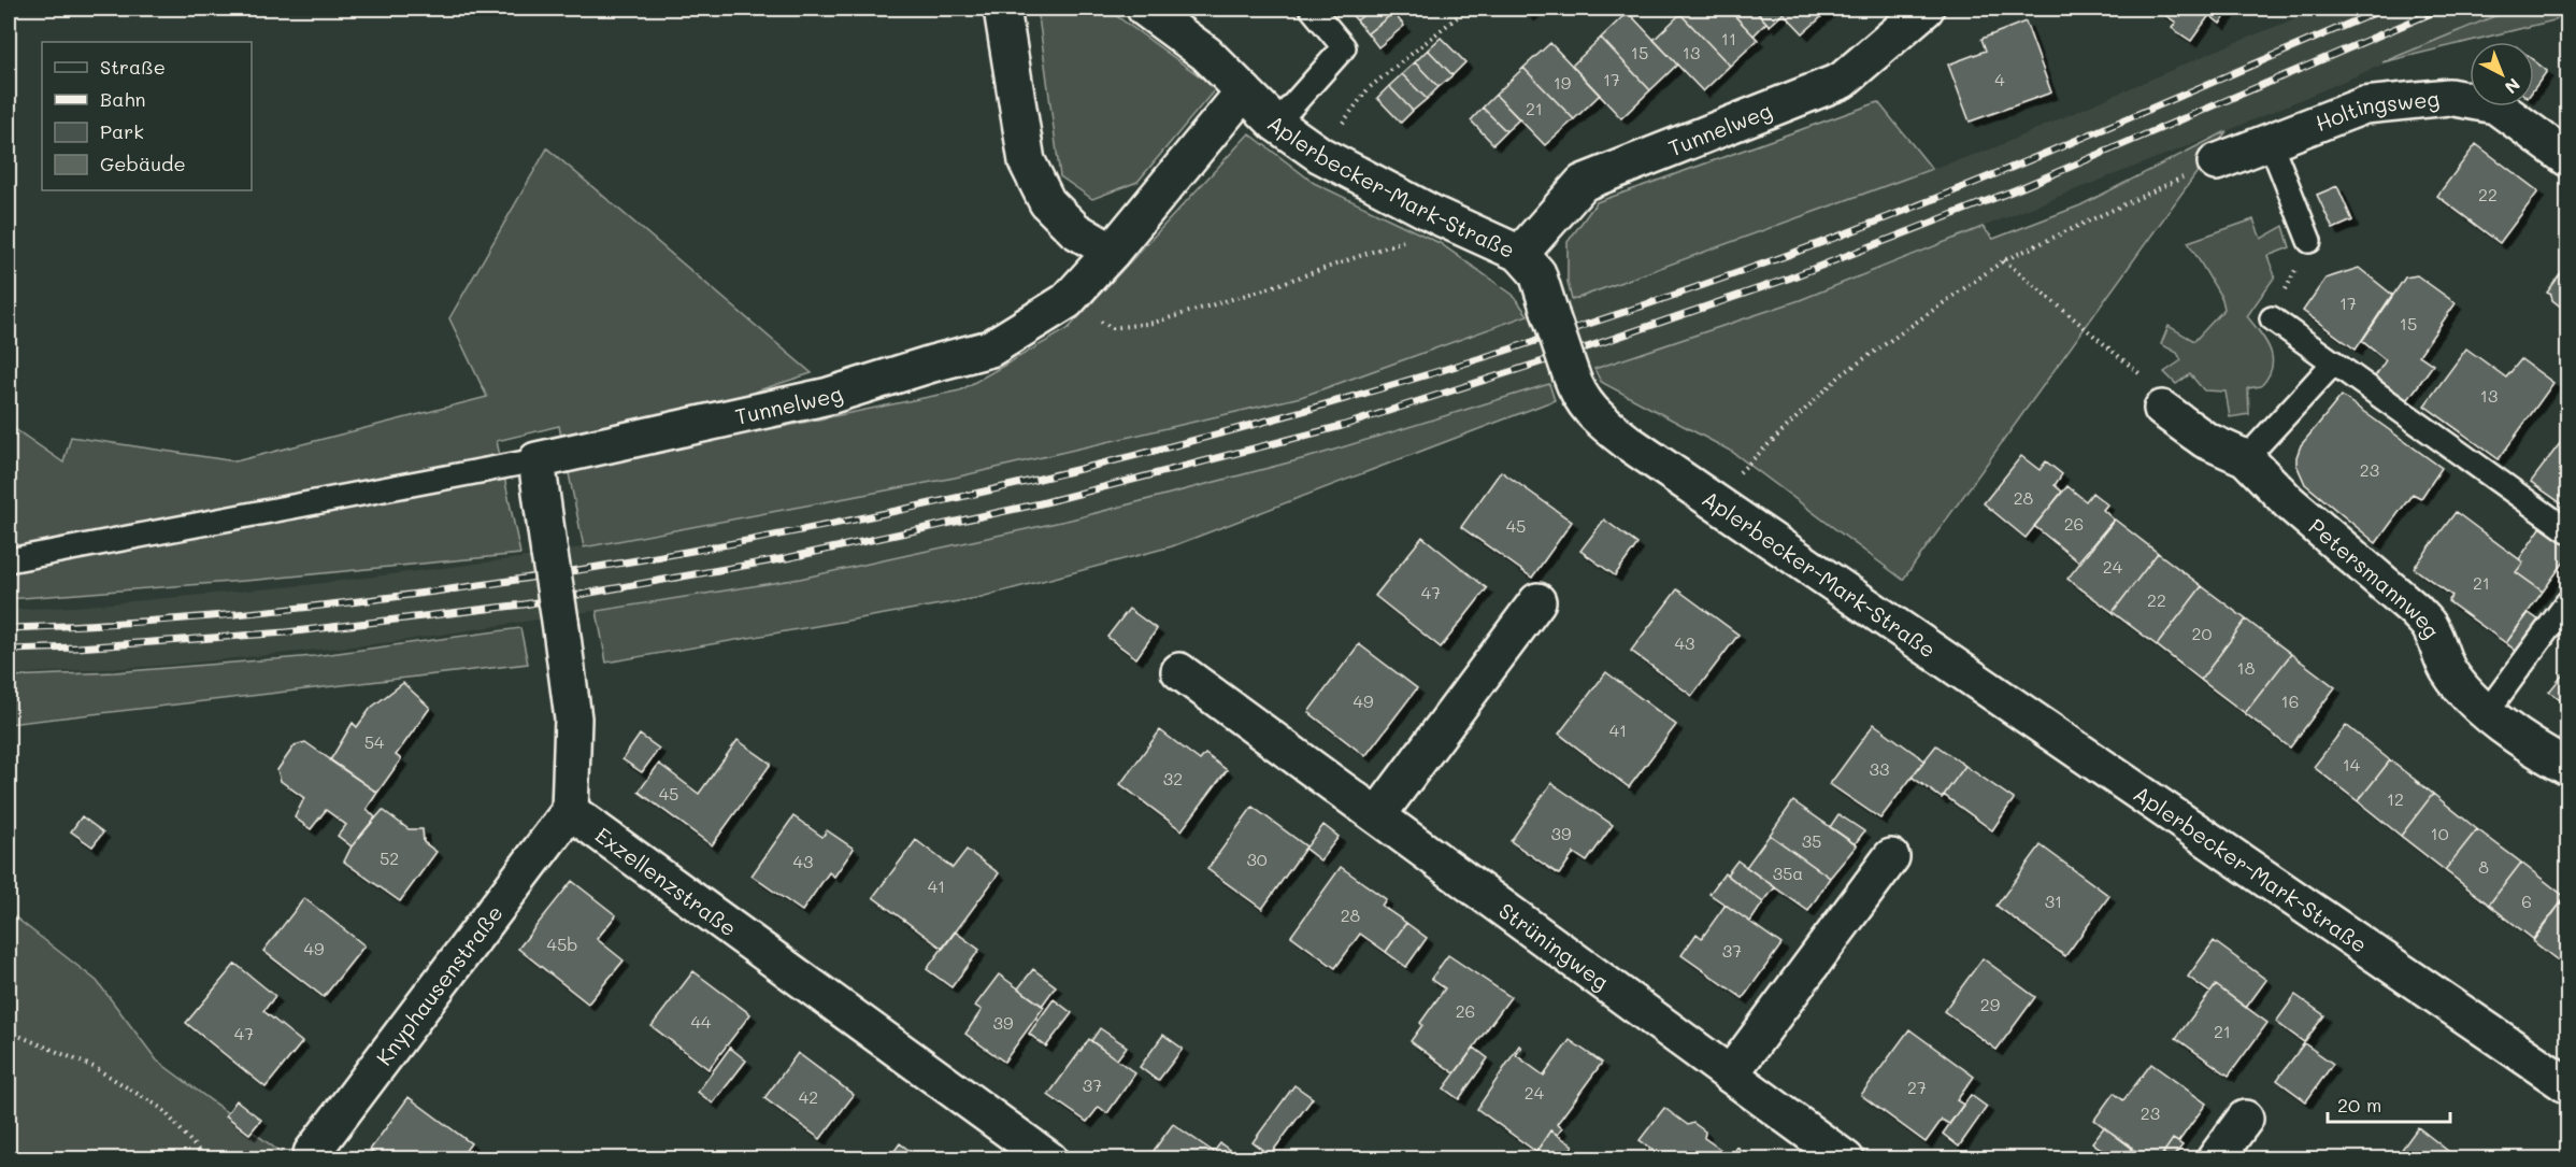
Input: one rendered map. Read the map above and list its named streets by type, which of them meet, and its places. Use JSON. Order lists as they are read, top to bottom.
{
  "streets": {
    "street": [
      "Holtingsweg",
      "Tunnelweg",
      "Aplerbecker-Mark-Straße",
      "Petersmannweg",
      "Exzellenzstraße",
      "Strüningweg",
      "Knyphausenstraße"
    ]
  },
  "crossings": [
    ["Tunnelweg", "Aplerbecker-Mark-Straße"],
    ["Exzellenzstraße", "Knyphausenstraße"]
  ],
  "house_numbers": [
    "11",
    "15",
    "13",
    "17",
    "4",
    "19",
    "21",
    "22",
    "17",
    "15",
    "13",
    "23",
    "28",
    "26",
    "45",
    "24",
    "21",
    "47",
    "22",
    "20",
    "43",
    "18",
    "49",
    "16",
    "41",
    "54",
    "14",
    "33",
    "32",
    "45",
    "12",
    "39",
    "10",
    "35",
    "52",
    "30",
    "43",
    "8",
    "35a",
    "41",
    "31",
    "6",
    "28",
    "45b",
    "49",
    "37",
    "29",
    "26",
    "44",
    "39",
    "21",
    "47",
    "37",
    "27",
    "24",
    "42",
    "23"
  ],
  "legend": [
    "Straße",
    "Bahn",
    "Park",
    "Gebäude"
  ],
  "scale_bar": "20 m",
  "north": "bottom right"
}
